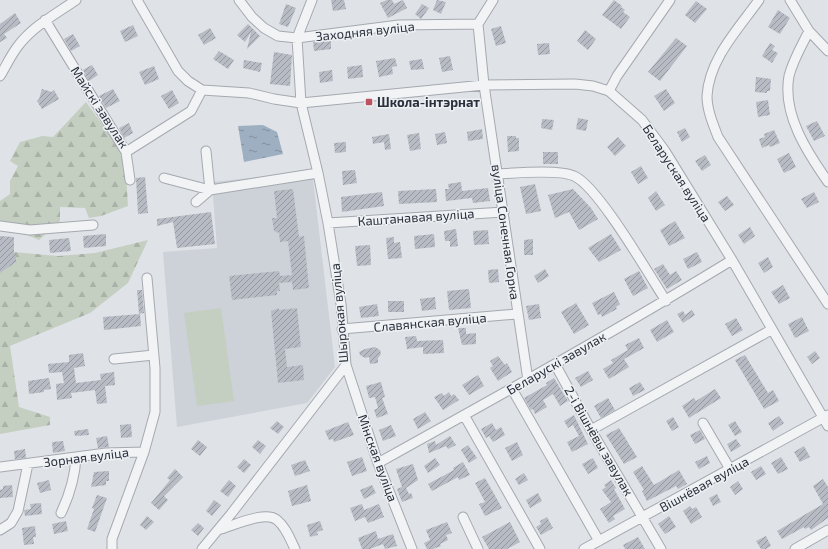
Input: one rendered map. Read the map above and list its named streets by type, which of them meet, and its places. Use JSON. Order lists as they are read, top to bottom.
{
  "streets": {
    "street": [
      "Заходняя вуліца",
      "Майскі завулак",
      "Беларуская вуліца",
      "Каштанавая вуліца",
      "вуліца Сонечная Горка",
      "Шырокая вуліца",
      "Славянская вуліца",
      "Беларускі завулак",
      "2-і Вішнёвы завулак",
      "Зорная вуліца",
      "Мінская вуліца",
      "Вішнёвая вуліца"
    ]
  },
  "crossings": [
    ["Заходняя вуліца", "вуліца Сонечная Горка"],
    ["Заходняя вуліца", "Шырокая вуліца"],
    ["Майскі завулак", "Беларуская вуліца"],
    ["Беларуская вуліца", "вуліца Сонечная Горка"],
    ["Беларуская вуліца", "Шырокая вуліца"],
    ["Беларуская вуліца", "Беларускі завулак"],
    ["Беларуская вуліца", "Вішнёвая вуліца"],
    ["Каштанавая вуліца", "вуліца Сонечная Горка"],
    ["Каштанавая вуліца", "Шырокая вуліца"],
    ["вуліца Сонечная Горка", "Славянская вуліца"],
    ["вуліца Сонечная Горка", "Беларускі завулак"],
    ["Шырокая вуліца", "Славянская вуліца"],
    ["Шырокая вуліца", "Мінская вуліца"],
    ["Беларускі завулак", "2-і Вішнёвы завулак"],
    ["Беларускі завулак", "Мінская вуліца"],
    ["2-і Вішнёвы завулак", "Вішнёвая вуліца"]
  ],
  "places": {
    "transit": ["Школа-інтэрнат"]
  }
}
